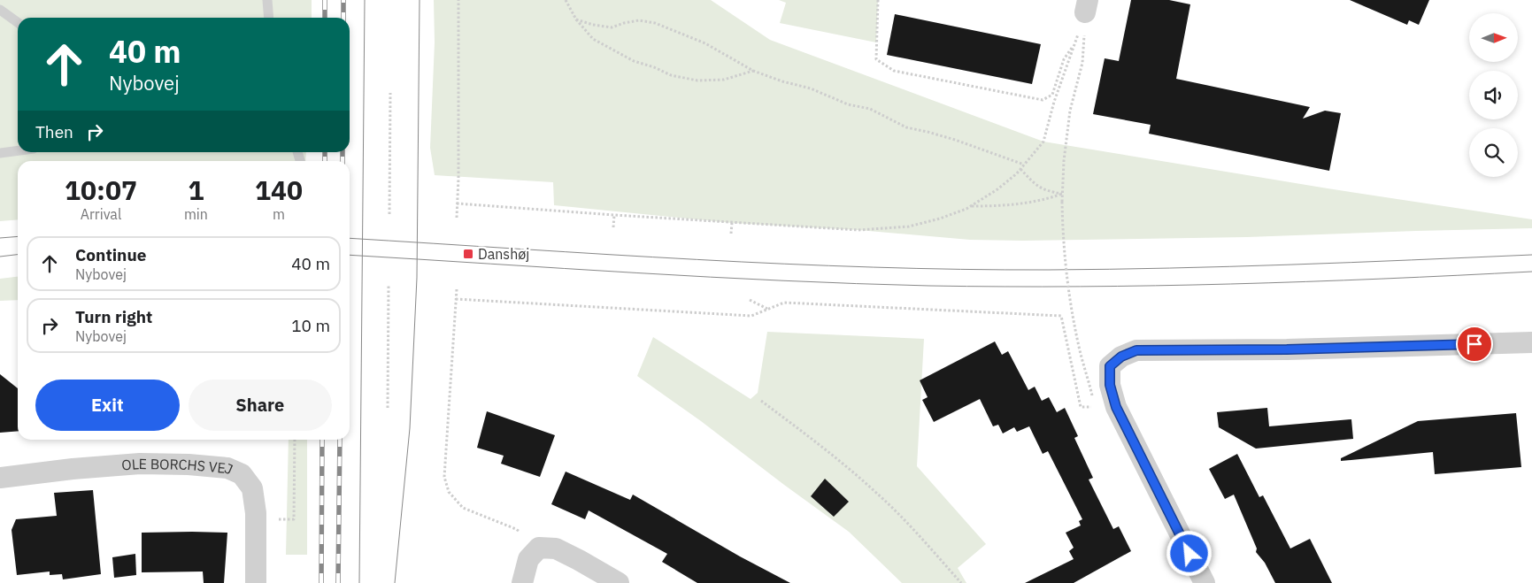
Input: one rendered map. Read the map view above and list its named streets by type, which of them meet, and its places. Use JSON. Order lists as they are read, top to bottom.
{
  "streets": {
    "street": ["OLE BORCHS VEJ"]
  },
  "places": {
    "transit": ["Danshøj"]
  },
  "north": "right",
  "page": {
    "turn": ["40 m", "Nybovej"],
    "then": "Then",
    "eta": [
      "10:07",
      "Arrival",
      "1",
      "min",
      "140",
      "m"
    ],
    "list": [
      {
        "name": "Continue",
        "note": "Nybovej",
        "value": "40 m"
      },
      {
        "name": "Turn right",
        "note": "Nybovej",
        "value": "10 m"
      }
    ],
    "buttons": ["Exit", "Share"]
  }
}
